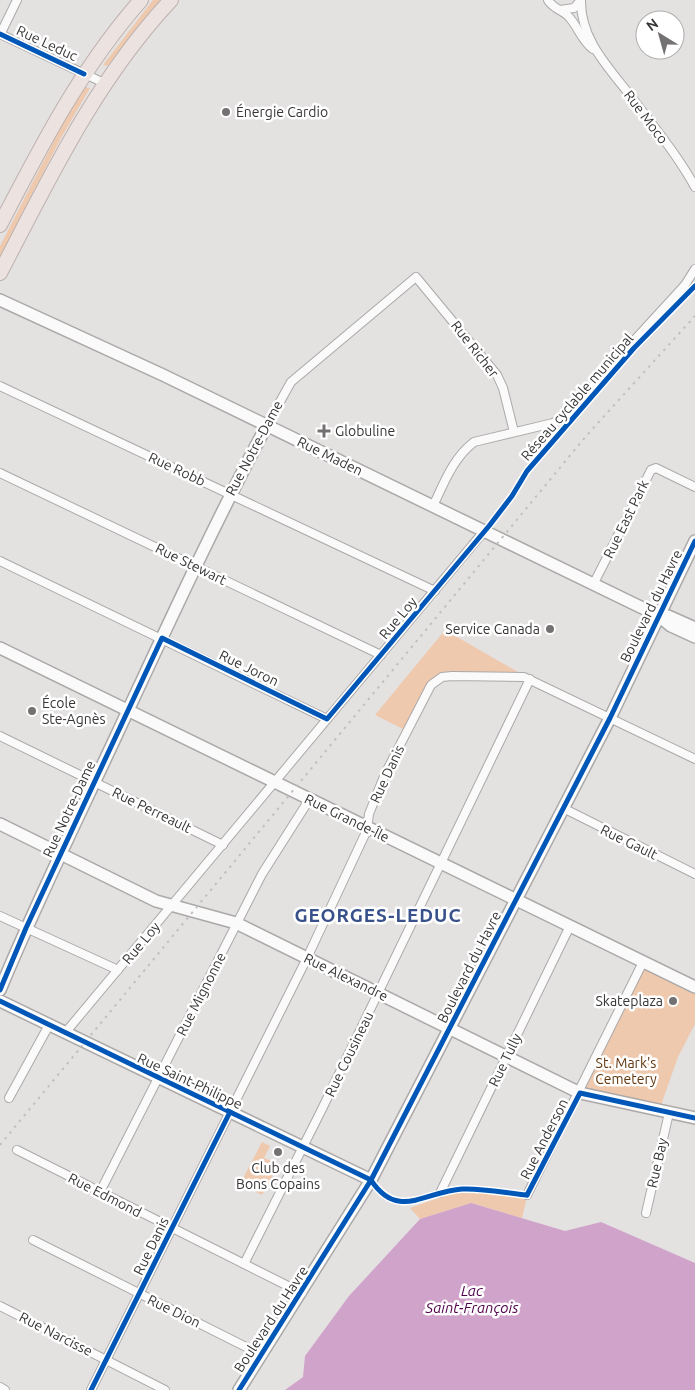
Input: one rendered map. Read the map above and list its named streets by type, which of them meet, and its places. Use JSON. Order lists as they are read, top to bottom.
{
  "streets": {
    "street": [
      "Rue Leduc",
      "Rue Moco",
      "Rue Richer",
      "Rue Notre-Dame",
      "Rue Maden",
      "Rue Robb",
      "Rue East Park",
      "Rue Stewart",
      "Boulevard du Havre",
      "Rue Loy",
      "Rue Joron",
      "Rue Danis",
      "Rue Perreault",
      "Rue Grande-Île",
      "Rue Gault",
      "Rue Alexandre",
      "Rue Mignonne",
      "Rue Cousineau",
      "Rue Tully",
      "Rue Saint-Philippe",
      "Rue Anderson",
      "Rue Bay",
      "Rue Edmond",
      "Rue Dion",
      "Rue Narcisse"
    ],
    "cycle path": ["Réseau cyclable municipal"]
  },
  "crossings": [
    ["Rue Richer", "Rue Notre-Dame"],
    ["Rue Notre-Dame", "Rue Maden"],
    ["Rue Notre-Dame", "Rue Robb"],
    ["Rue Notre-Dame", "Rue Stewart"],
    ["Rue Notre-Dame", "Rue Joron"],
    ["Rue Notre-Dame", "Rue Perreault"],
    ["Rue Notre-Dame", "Rue Grande-Île"],
    ["Rue Notre-Dame", "Rue Alexandre"],
    ["Rue Maden", "Rue East Park"],
    ["Rue Maden", "Boulevard du Havre"],
    ["Rue Maden", "Rue Loy"],
    ["Rue Robb", "Rue Loy"],
    ["Rue Stewart", "Rue Loy"],
    ["Boulevard du Havre", "Rue Danis"],
    ["Boulevard du Havre", "Rue Grande-Île"],
    ["Boulevard du Havre", "Rue Gault"],
    ["Boulevard du Havre", "Rue Alexandre"],
    ["Boulevard du Havre", "Rue Saint-Philippe"],
    ["Boulevard du Havre", "Rue Edmond"],
    ["Boulevard du Havre", "Rue Dion"],
    ["Rue Loy", "Rue Joron"],
    ["Rue Loy", "Rue Perreault"],
    ["Rue Loy", "Rue Grande-Île"],
    ["Rue Loy", "Rue Alexandre"],
    ["Rue Loy", "Rue Saint-Philippe"],
    ["Rue Danis", "Rue Grande-Île"],
    ["Rue Danis", "Rue Alexandre"],
    ["Rue Danis", "Rue Cousineau"],
    ["Rue Danis", "Rue Saint-Philippe"],
    ["Rue Danis", "Rue Edmond"],
    ["Rue Danis", "Rue Dion"],
    ["Rue Danis", "Rue Narcisse"],
    ["Rue Grande-Île", "Rue Mignonne"],
    ["Rue Grande-Île", "Rue Cousineau"],
    ["Rue Grande-Île", "Rue Tully"],
    ["Rue Grande-Île", "Rue Anderson"],
    ["Rue Alexandre", "Rue Mignonne"],
    ["Rue Alexandre", "Rue Cousineau"],
    ["Rue Alexandre", "Rue Tully"],
    ["Rue Alexandre", "Rue Anderson"],
    ["Rue Alexandre", "Rue Bay"],
    ["Rue Mignonne", "Rue Saint-Philippe"],
    ["Rue Mignonne", "Rue Edmond"],
    ["Rue Cousineau", "Rue Saint-Philippe"],
    ["Rue Cousineau", "Rue Edmond"]
  ],
  "districts": ["GEORGES-LEDUC"],
  "water": ["Lac Saint-François"],
  "parks": ["St. Mark's Cemetery"],
  "places": {
    "other": [
      "Énergie Cardio",
      "Service Canada",
      "École Ste-Agnès",
      "Skateplaza",
      "Club des Bons Copains"
    ],
    "health": ["Globuline"]
  },
  "north": "top left"
}
